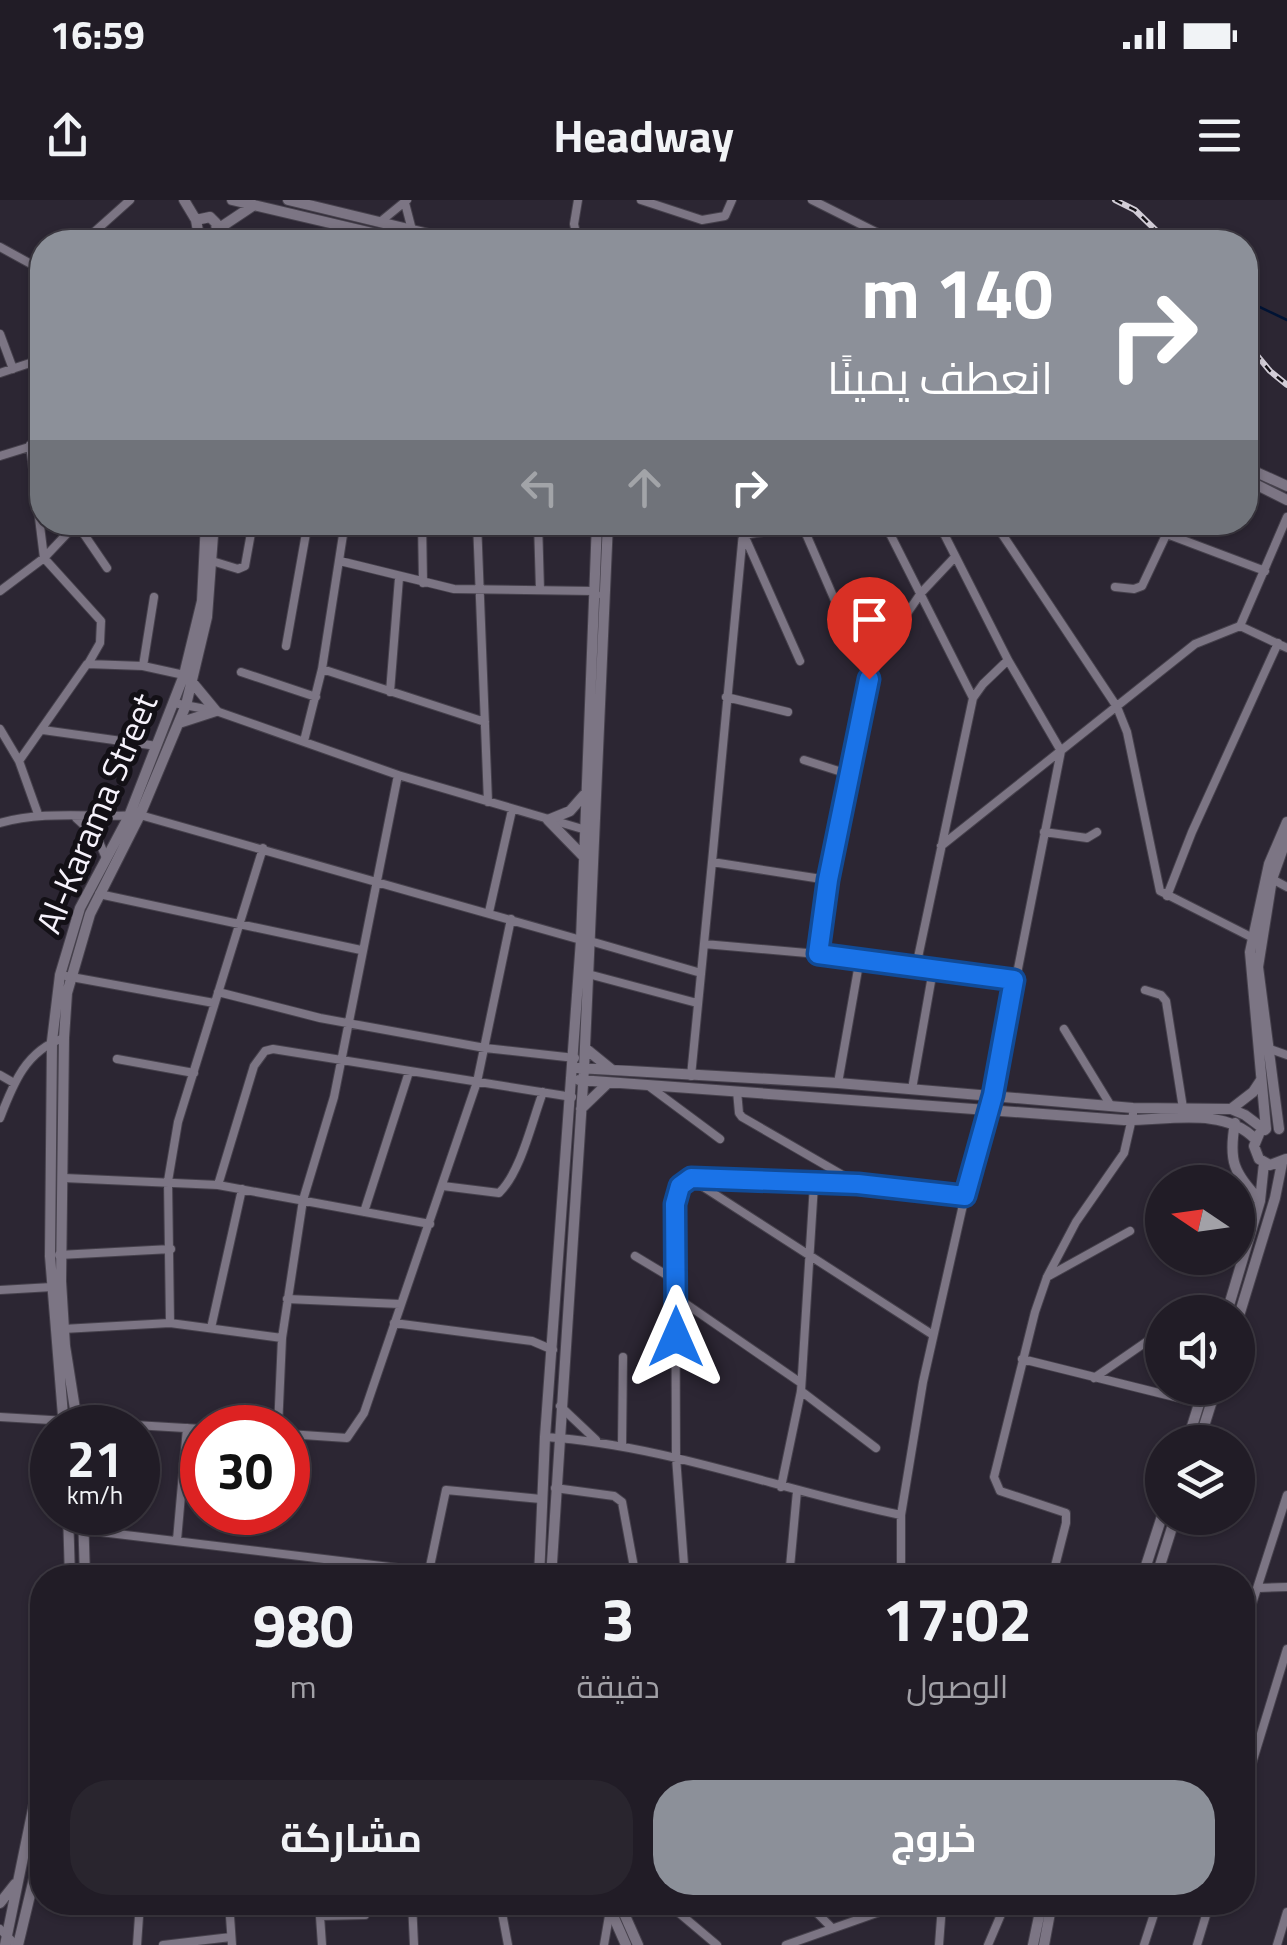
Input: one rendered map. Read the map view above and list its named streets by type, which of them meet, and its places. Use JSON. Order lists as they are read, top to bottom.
{
  "streets": {
    "street": ["Al-Karama Street"]
  },
  "north": "left",
  "page": {
    "status": "16:59",
    "header": "Headway",
    "turn": ["140 m", "انعطف يمينًا"],
    "speed": "21 km/h",
    "limit": "30",
    "eta": [
      "17:02",
      "الوصول",
      "3",
      "دقيقة",
      "980",
      "m"
    ],
    "buttons": ["خروج", "مشاركة"]
  }
}
